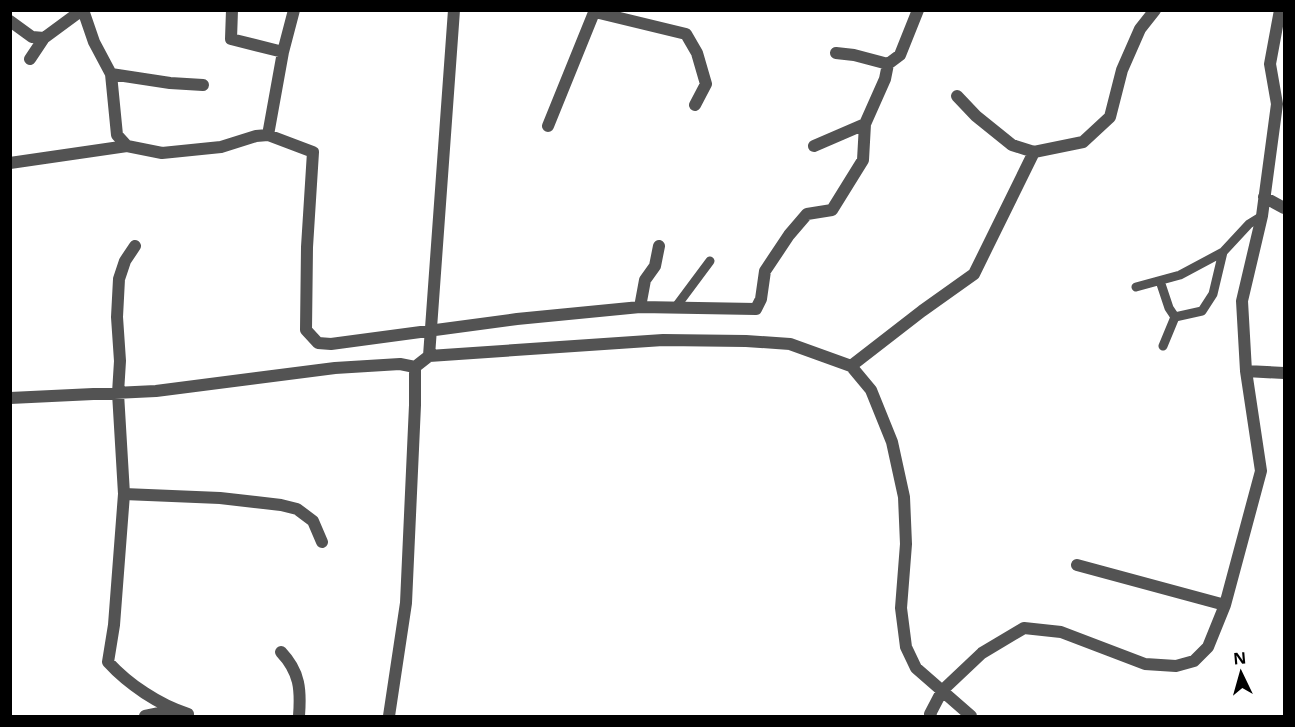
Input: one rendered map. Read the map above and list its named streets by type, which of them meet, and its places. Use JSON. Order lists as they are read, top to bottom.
{
  "north": "top"
}
